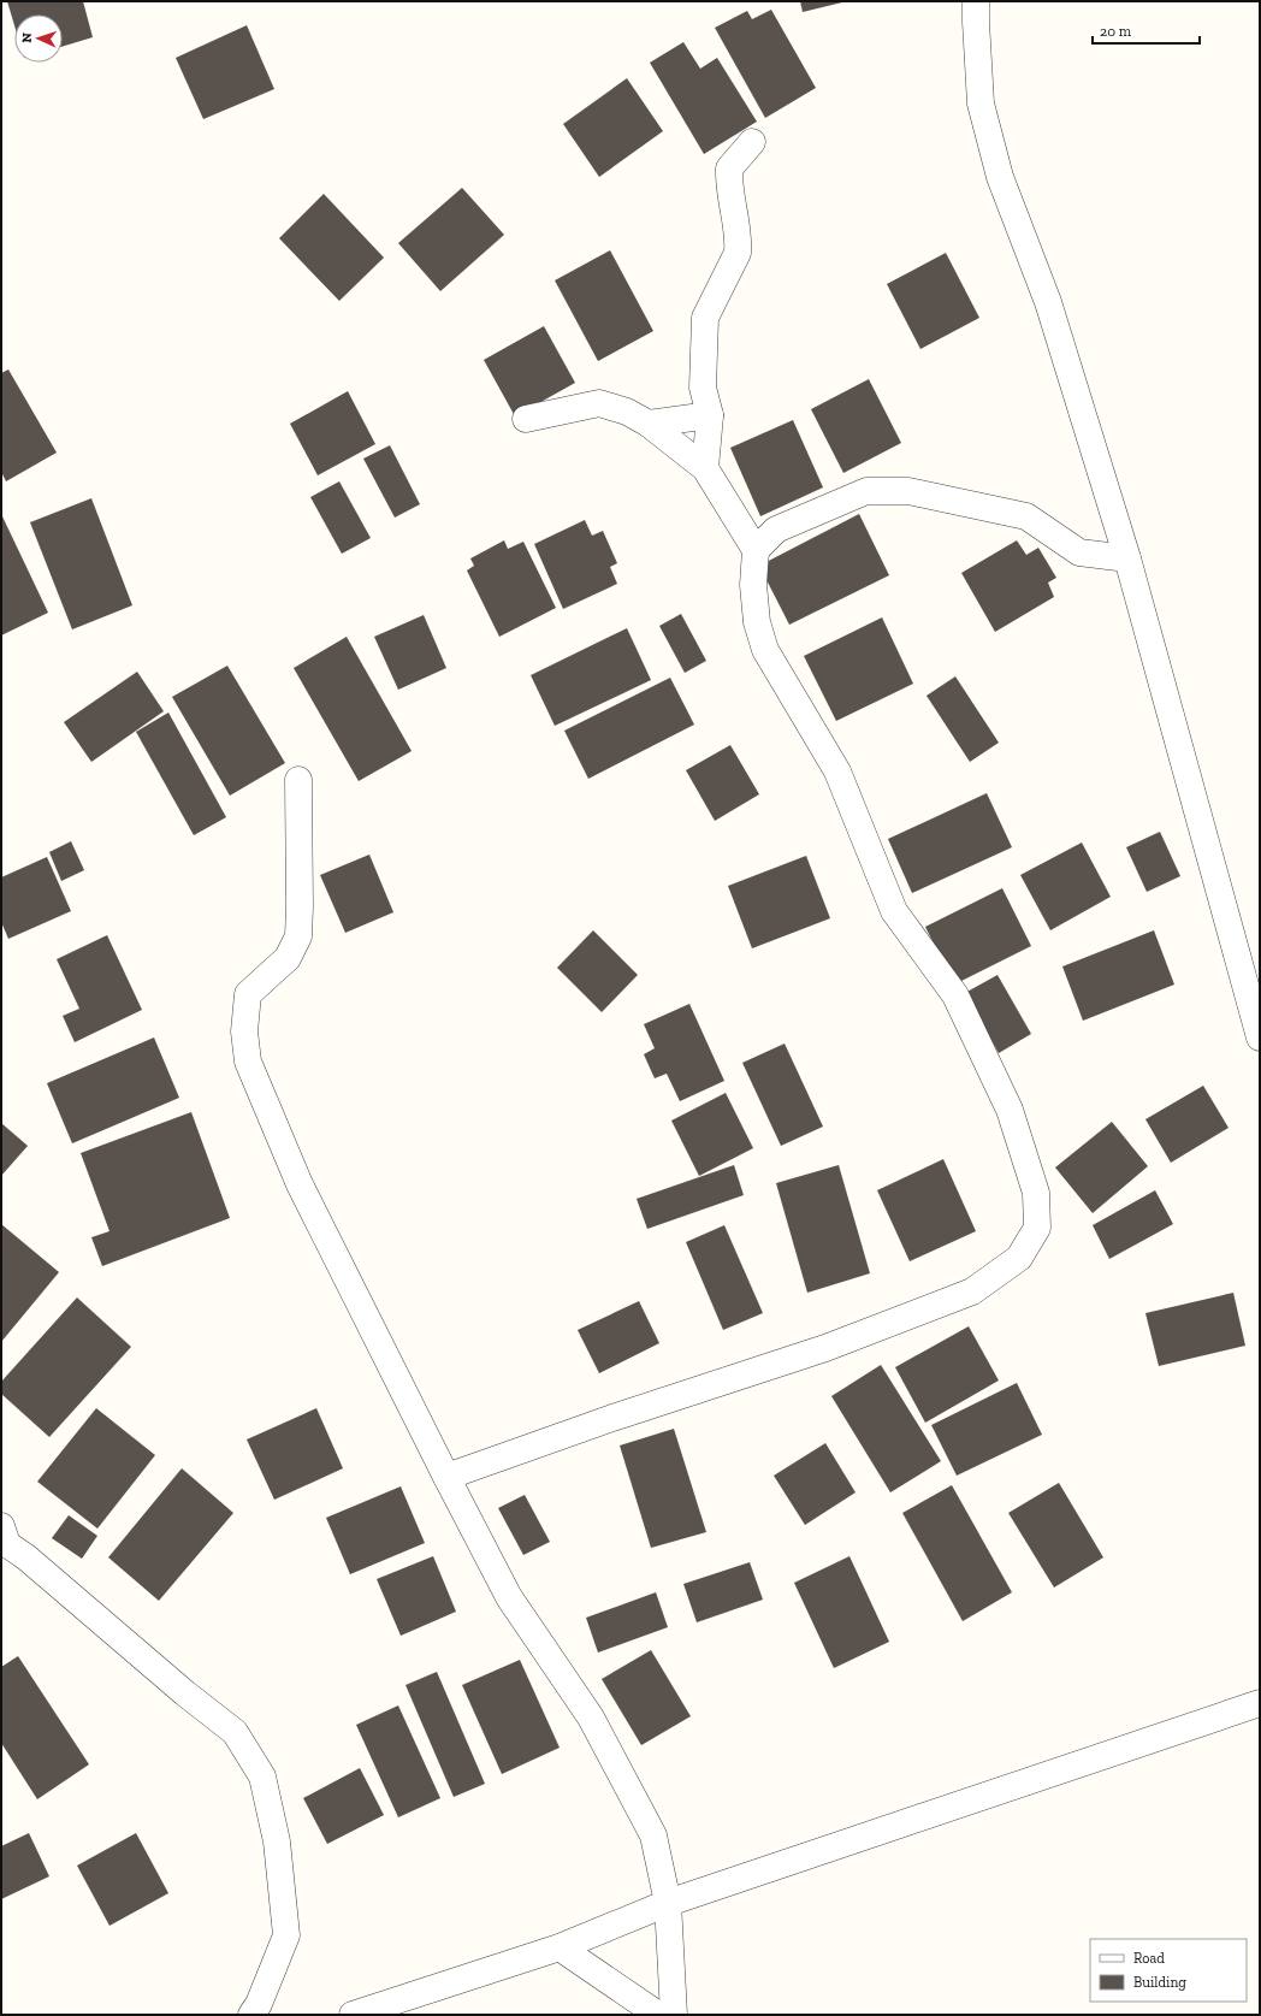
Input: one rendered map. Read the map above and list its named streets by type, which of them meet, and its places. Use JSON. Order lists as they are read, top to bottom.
{
  "legend": ["Road", "Building"],
  "scale_bar": "20 m",
  "north": "left"
}
